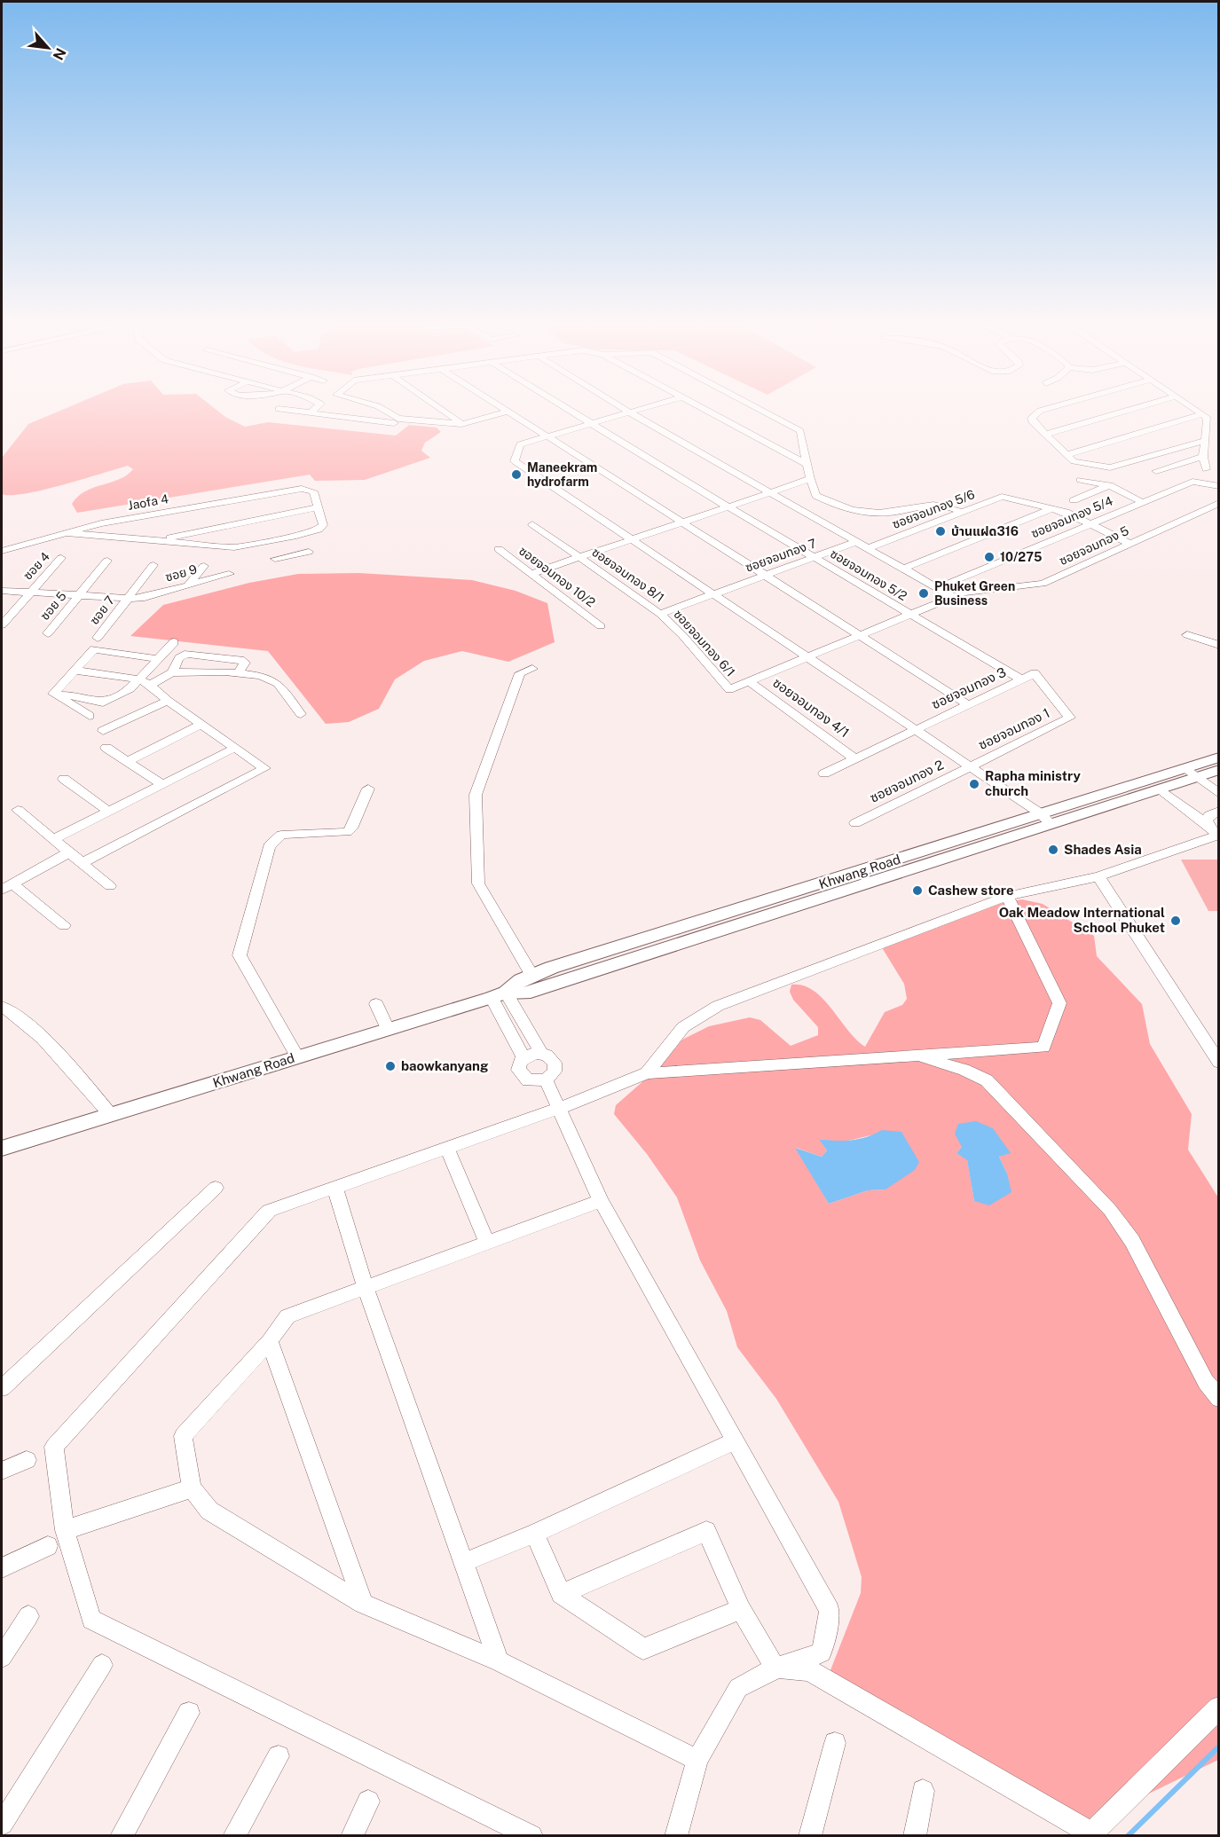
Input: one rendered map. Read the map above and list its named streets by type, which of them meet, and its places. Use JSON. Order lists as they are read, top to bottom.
{
  "streets": {
    "main road": ["Khwang Road"],
    "street": [
      "Jaofa 4",
      "ซอยจอมทอง 5/6",
      "ซอยจอมทอง 5/4",
      "ซอยจอมทอง 5",
      "ซอยจอมทอง 7",
      "ซอย 4",
      "ซอย 9",
      "ซอยจอมทอง 8/1",
      "ซอยจอมทอง 5/2",
      "ซอยจอมทอง 10/2",
      "ซอย 5",
      "ซอย 7",
      "ซอยจอมทอง 6/1",
      "ซอยจอมทอง 3",
      "ซอยจอมทอง 4/1",
      "ซอยจอมทอง 1",
      "ซอยจอมทอง 2"
    ]
  },
  "crossings": [
    ["ซอยจอมทอง 5", "ซอยจอมทอง 5/2"],
    ["ซอยจอมทอง 5", "ซอยจอมทอง 6/1"],
    ["ซอยจอมทอง 5", "ซอยจอมทอง 4/1"],
    ["ซอยจอมทอง 7", "ซอยจอมทอง 8/1"],
    ["ซอยจอมทอง 7", "ซอยจอมทอง 5/2"],
    ["ซอยจอมทอง 7", "ซอยจอมทอง 6/1"],
    ["ซอย 9", "ซอย 7"],
    ["ซอยจอมทอง 8/1", "ซอยจอมทอง 6/1"],
    ["ซอยจอมทอง 5/2", "ซอยจอมทอง 3"],
    ["ซอยจอมทอง 3", "ซอยจอมทอง 4/1"],
    ["ซอยจอมทอง 3", "ซอยจอมทอง 1"],
    ["ซอยจอมทอง 1", "ซอยจอมทอง 2"]
  ],
  "places": [
    "Maneekram hydrofarm",
    "บ้านแฝด316",
    "10/275",
    "Phuket Green Business",
    "Rapha ministry church",
    "Shades Asia",
    "Cashew store",
    "Oak Meadow International School Phuket",
    "baowkanyang"
  ],
  "north": "bottom right"
}
